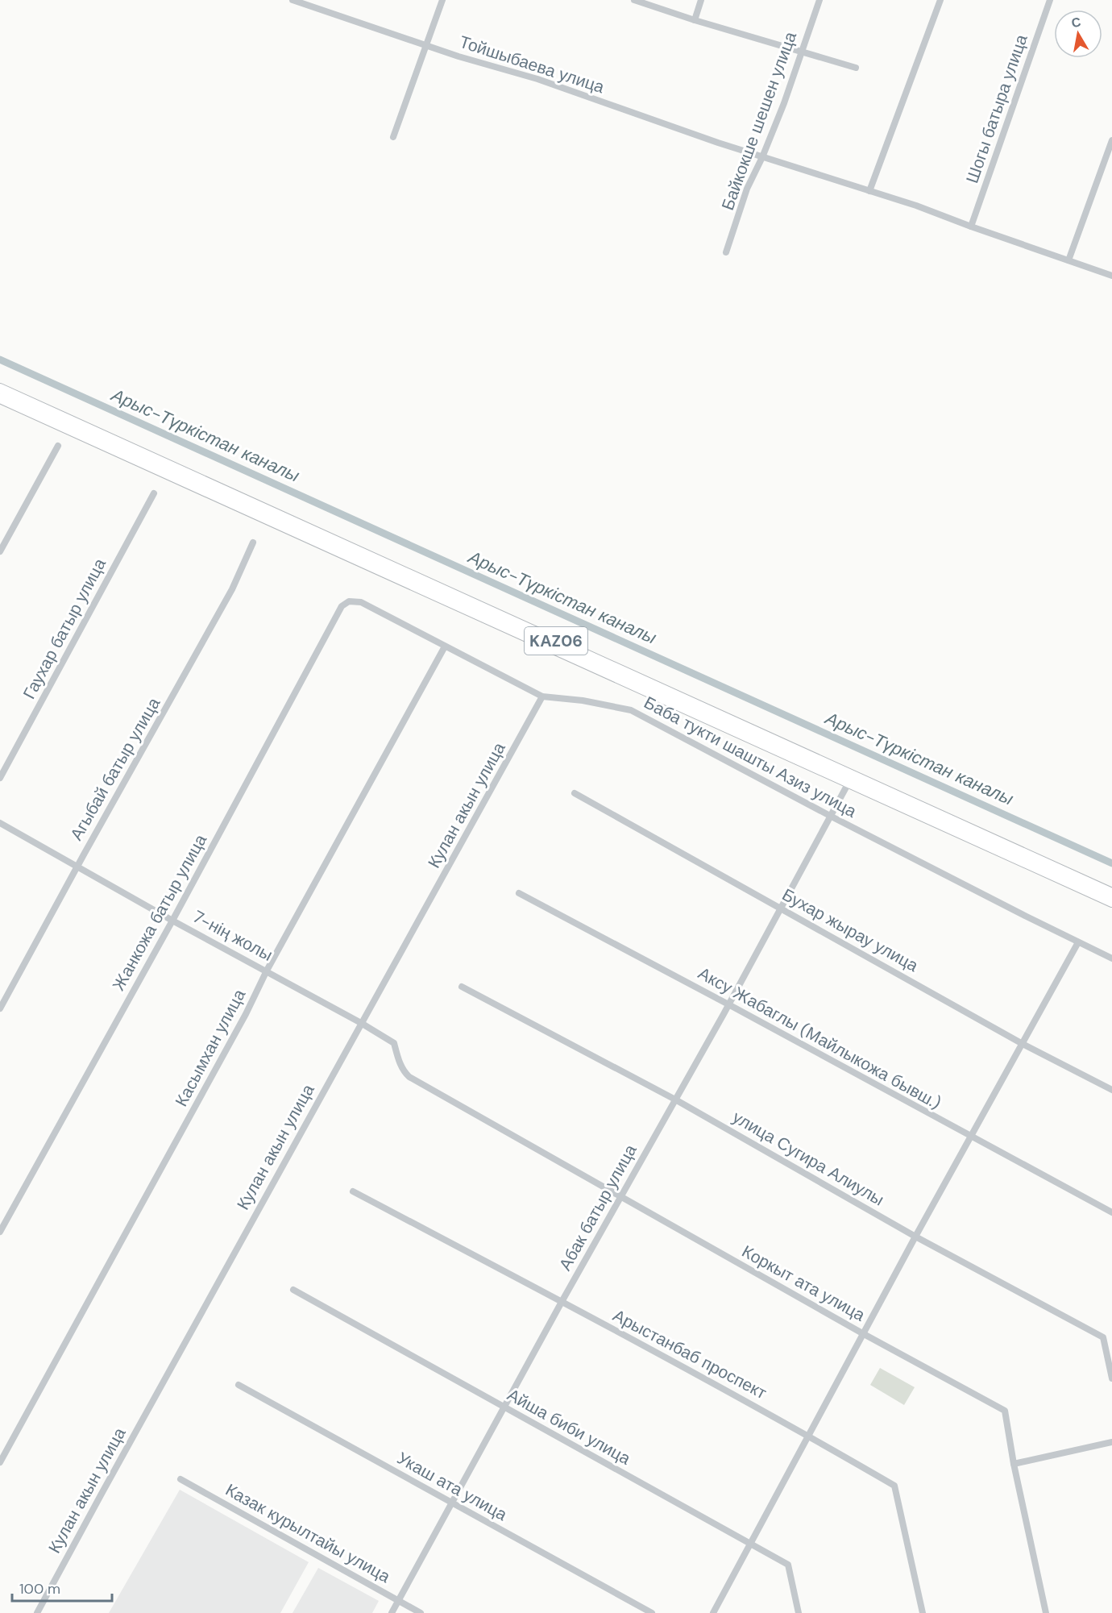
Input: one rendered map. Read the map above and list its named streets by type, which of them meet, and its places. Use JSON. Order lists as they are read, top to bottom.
{
  "streets": {
    "highway": ["KАZ06"],
    "street": [
      "Тойшыбаева улица",
      "Шогы батыра улица",
      "Байкокше шешен улица",
      "Гаухар батыр улица",
      "Баба тукти шашты Азиз улица",
      "Агыбай батыр улица",
      "Кулан акын улица",
      "Жанкожа батыр улица",
      "Бухар жырау улица",
      "7-нің жолы",
      "Аксу Жабаглы (Майлыкожа бывш.)",
      "Касымхан улица",
      "улица Сугира Алиулы",
      "Абак батыр улица",
      "Коркыт ата улица",
      "Арыстанбаб проспект",
      "Айша биби улица",
      "Укаш ата улица",
      "Казак курылтайы улица"
    ]
  },
  "crossings": [
    ["Тойшыбаева улица", "Шогы батыра улица"],
    ["Тойшыбаева улица", "Байкокше шешен улица"],
    ["KАZ06", "Абак батыр улица"],
    ["Баба тукти шашты Азиз улица", "Кулан акын улица"],
    ["Баба тукти шашты Азиз улица", "Жанкожа батыр улица"],
    ["Баба тукти шашты Азиз улица", "Касымхан улица"],
    ["Баба тукти шашты Азиз улица", "Абак батыр улица"],
    ["Агыбай батыр улица", "7-нің жолы"],
    ["Кулан акын улица", "7-нің жолы"],
    ["Жанкожа батыр улица", "7-нің жолы"],
    ["Бухар жырау улица", "Абак батыр улица"],
    ["7-нің жолы", "Касымхан улица"],
    ["7-нің жолы", "Коркыт ата улица"],
    ["Аксу Жабаглы (Майлыкожа бывш.)", "Абак батыр улица"],
    ["улица Сугира Алиулы", "Абак батыр улица"],
    ["Абак батыр улица", "Коркыт ата улица"],
    ["Абак батыр улица", "Арыстанбаб проспект"],
    ["Абак батыр улица", "Айша биби улица"],
    ["Абак батыр улица", "Укаш ата улица"],
    ["Абак батыр улица", "Казак курылтайы улица"]
  ],
  "water": ["Арыс-Түркістан каналы"],
  "scale_bar": "100 m",
  "north": "top"
}
